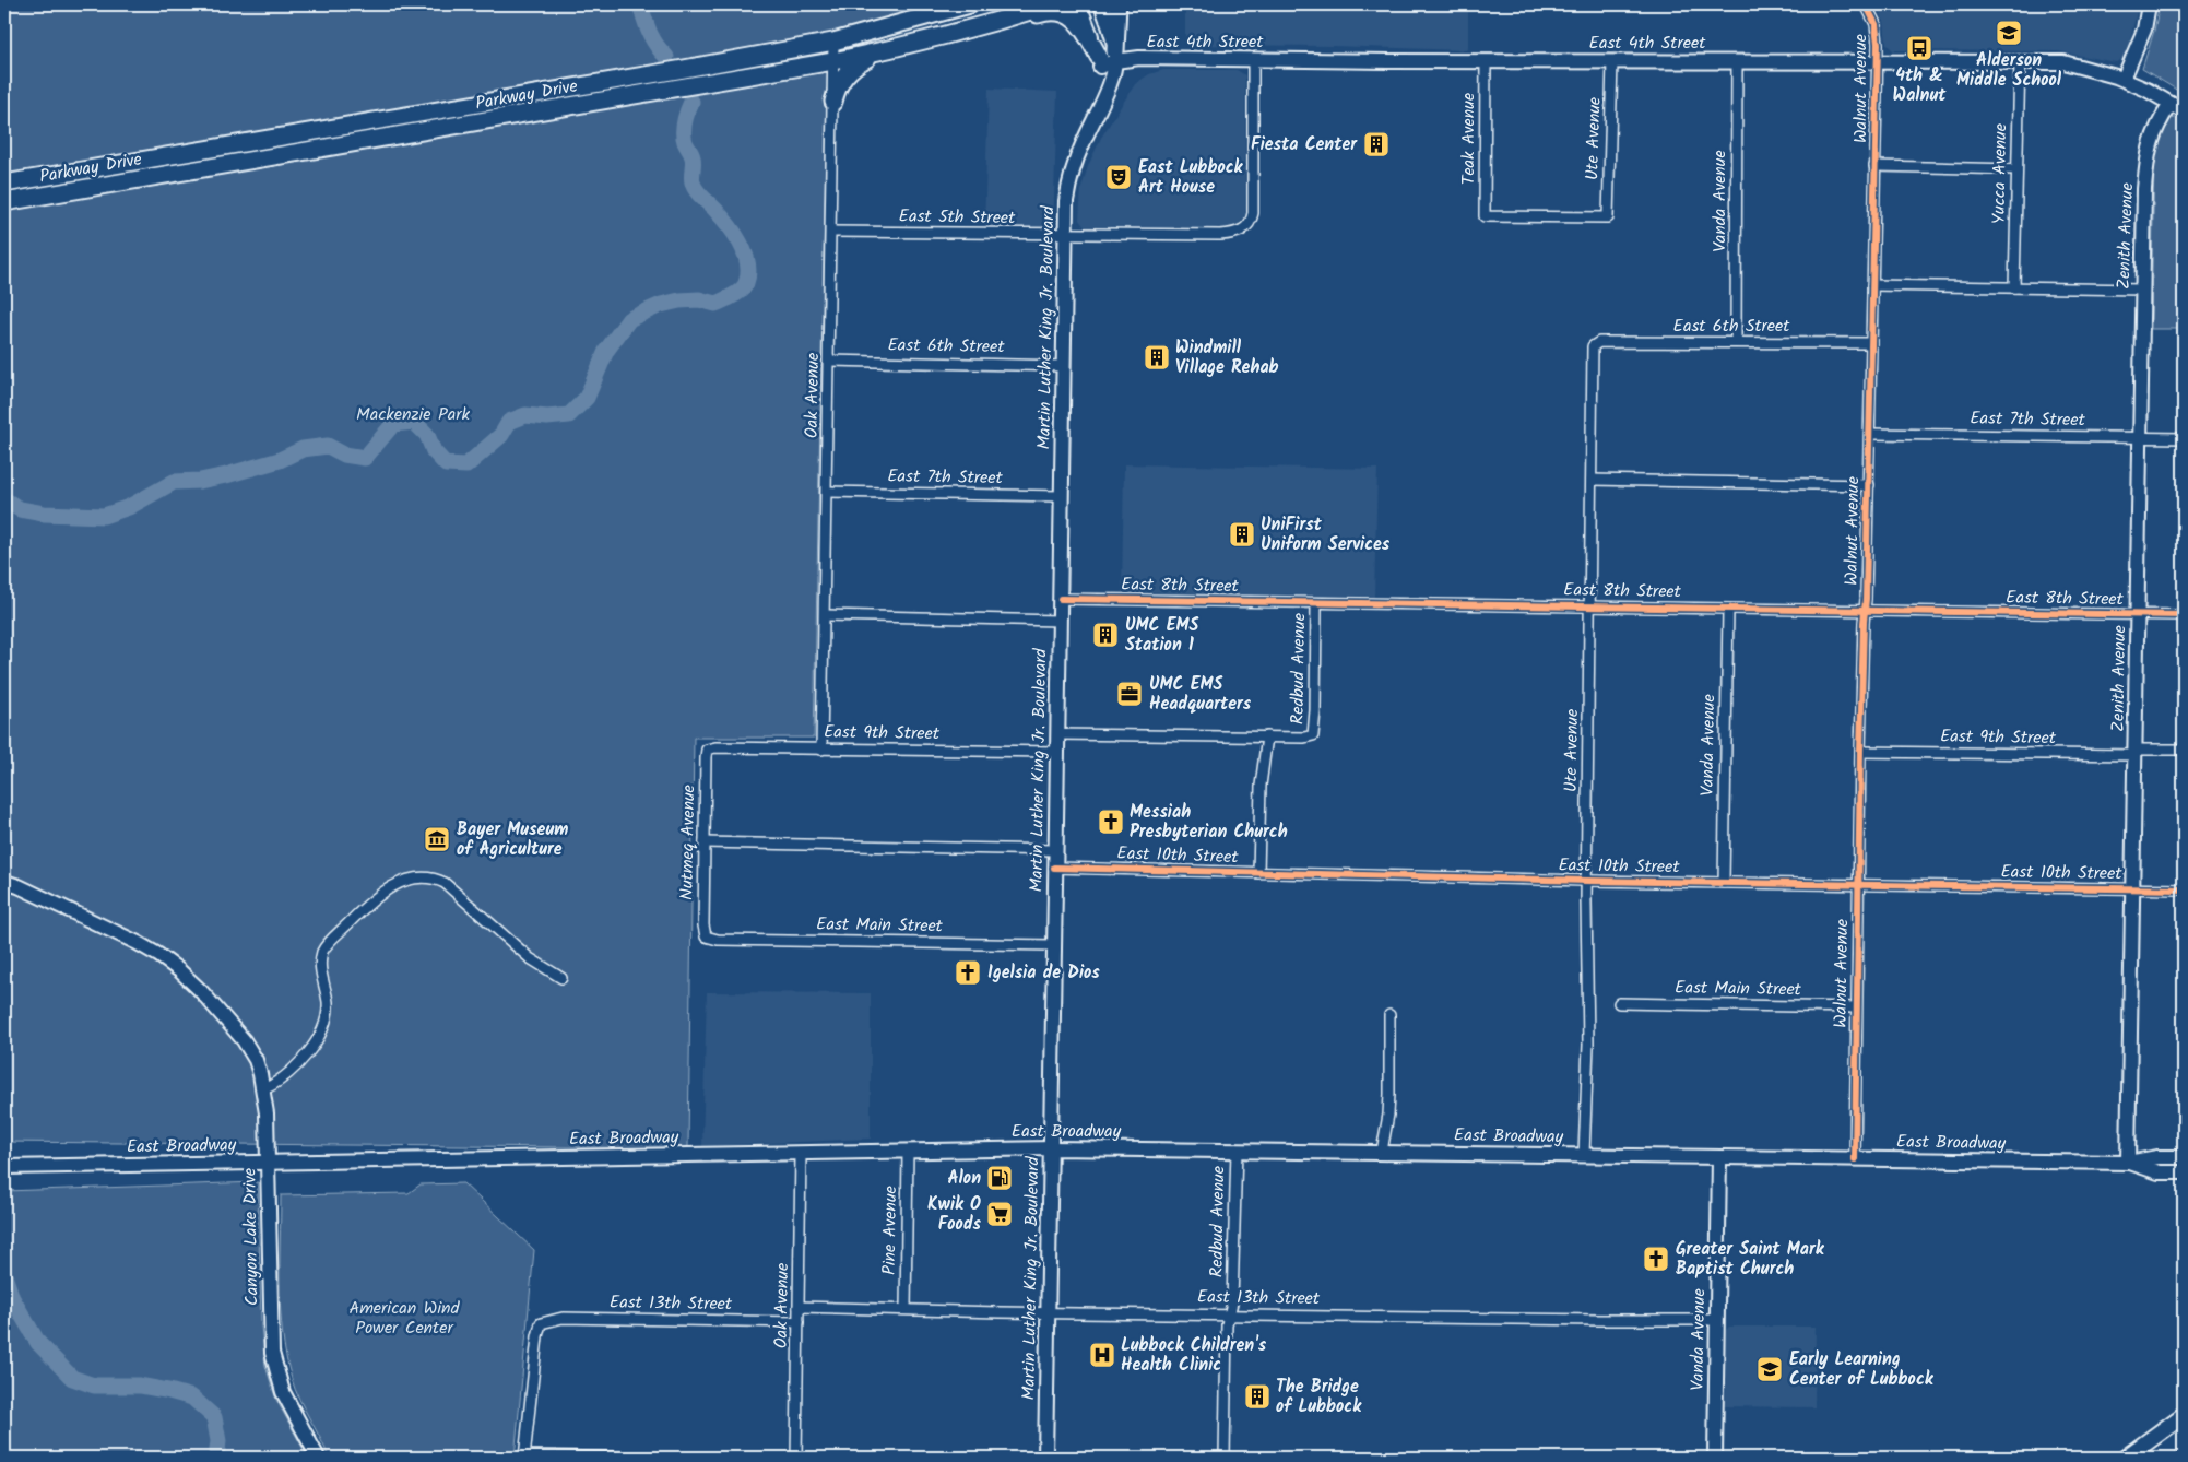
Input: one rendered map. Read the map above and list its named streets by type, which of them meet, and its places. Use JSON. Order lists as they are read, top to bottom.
{
  "streets": {
    "highway": ["Parkway Drive"],
    "main road": [
      "East 4th Street",
      "Vanda Avenue",
      "Zenith Avenue",
      "Martin Luther King Jr. Boulevard",
      "East Broadway",
      "Canyon Lake Drive"
    ],
    "street": [
      "Walnut Avenue",
      "Teak Avenue",
      "Ute Avenue",
      "Yucca Avenue",
      "East 5th Street",
      "East 6th Street",
      "Oak Avenue",
      "East 7th Street",
      "East 8th Street",
      "Redbud Avenue",
      "East 9th Street",
      "Nutmeq Avenue",
      "East 10th Street",
      "East Main Street",
      "Pine Avenue",
      "East 13th Street"
    ]
  },
  "crossings": [
    ["East 4th Street", "Walnut Avenue"],
    ["East 4th Street", "Teak Avenue"],
    ["East 4th Street", "Ute Avenue"],
    ["East 4th Street", "Yucca Avenue"],
    ["East 4th Street", "Vanda Avenue"],
    ["East 4th Street", "East 5th Street"],
    ["East 4th Street", "Zenith Avenue"],
    ["East 4th Street", "Martin Luther King Jr. Boulevard"],
    ["Walnut Avenue", "East 6th Street"],
    ["Walnut Avenue", "East 7th Street"],
    ["Walnut Avenue", "East 8th Street"],
    ["Walnut Avenue", "East 9th Street"],
    ["Walnut Avenue", "East 10th Street"],
    ["Walnut Avenue", "East Main Street"],
    ["Walnut Avenue", "East Broadway"],
    ["Parkway Drive", "Oak Avenue"],
    ["Teak Avenue", "Ute Avenue"],
    ["Ute Avenue", "East 6th Street"],
    ["Ute Avenue", "East 8th Street"],
    ["Ute Avenue", "East 10th Street"],
    ["Ute Avenue", "East Broadway"],
    ["Vanda Avenue", "East 6th Street"],
    ["Vanda Avenue", "East 8th Street"],
    ["Vanda Avenue", "East 10th Street"],
    ["Vanda Avenue", "East Broadway"],
    ["Vanda Avenue", "East 13th Street"],
    ["East 5th Street", "Martin Luther King Jr. Boulevard"],
    ["East 5th Street", "Oak Avenue"],
    ["Zenith Avenue", "East 7th Street"],
    ["Zenith Avenue", "East 8th Street"],
    ["Zenith Avenue", "East 9th Street"],
    ["Zenith Avenue", "East 10th Street"],
    ["Zenith Avenue", "East Broadway"],
    ["East 6th Street", "Martin Luther King Jr. Boulevard"],
    ["East 6th Street", "Oak Avenue"],
    ["Martin Luther King Jr. Boulevard", "East 7th Street"],
    ["Martin Luther King Jr. Boulevard", "East 8th Street"],
    ["Martin Luther King Jr. Boulevard", "East 9th Street"],
    ["Martin Luther King Jr. Boulevard", "East 10th Street"],
    ["Martin Luther King Jr. Boulevard", "East Main Street"],
    ["Martin Luther King Jr. Boulevard", "East Broadway"],
    ["Martin Luther King Jr. Boulevard", "East 13th Street"],
    ["Oak Avenue", "East 7th Street"],
    ["Oak Avenue", "East 9th Street"],
    ["Oak Avenue", "East Broadway"],
    ["Oak Avenue", "East 13th Street"],
    ["East 8th Street", "Redbud Avenue"],
    ["Redbud Avenue", "East 10th Street"],
    ["Redbud Avenue", "East Broadway"],
    ["Redbud Avenue", "East 13th Street"],
    ["East 9th Street", "Nutmeq Avenue"],
    ["Nutmeq Avenue", "East Main Street"],
    ["East Broadway", "Pine Avenue"],
    ["East Broadway", "Canyon Lake Drive"],
    ["Pine Avenue", "East 13th Street"]
  ],
  "parks": ["Mackenzie Park", "American Wind Power Center"],
  "places": {
    "school or university": ["Alderson Middle School", "Early Learning Center of Lubbock"],
    "bus stop": ["4th & Walnut"],
    "building": [
      "Fiesta Center",
      "Windmill Village Rehab",
      "UniFirst Uniform Services",
      "UMC EMS Station 1",
      "The Bridge of Lubbock"
    ],
    "theatre": ["East Lubbock Art House"],
    "office": ["UMC EMS Headquarters"],
    "church": ["Messiah Presbyterian Church", "Igelsia de Dios", "Greater Saint Mark Baptist Church"],
    "museum": ["Bayer Museum of Agriculture"],
    "fuel station": ["Alon"],
    "supermarket": ["Kwik O Foods"],
    "hospital": ["Lubbock Children's Health Clinic"]
  }
}
